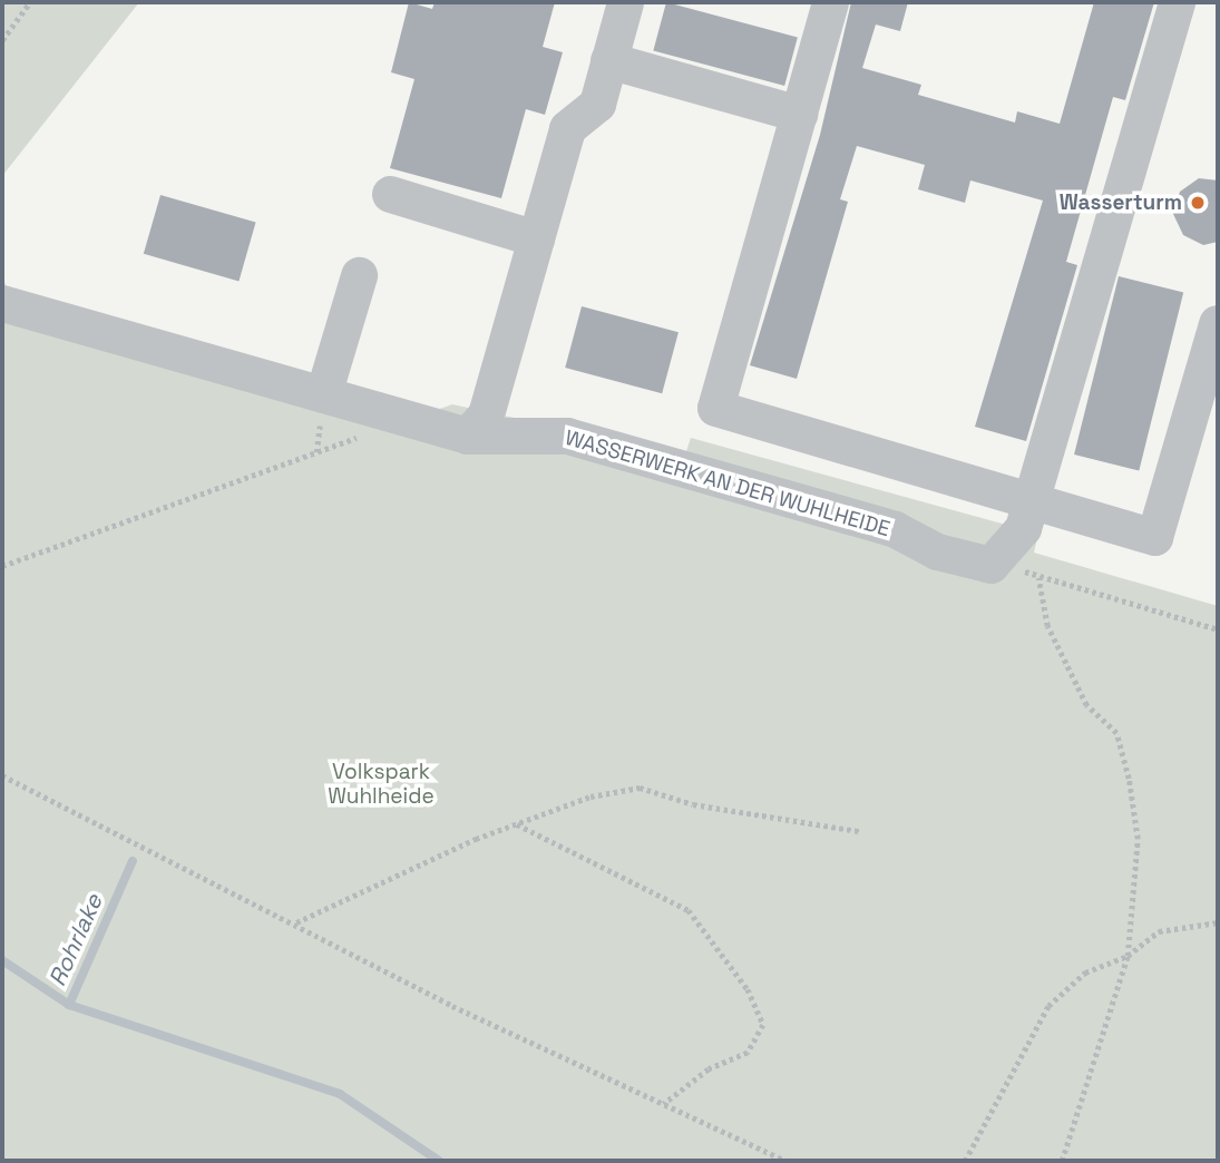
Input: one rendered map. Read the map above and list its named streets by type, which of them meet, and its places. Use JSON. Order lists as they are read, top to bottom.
{
  "streets": {
    "lane": ["WASSERWERK AN DER WUHLHEIDE"]
  },
  "water": ["Rohrlake"],
  "parks": ["Volkspark Wuhlheide"],
  "places": ["Wasserturm"]
}
